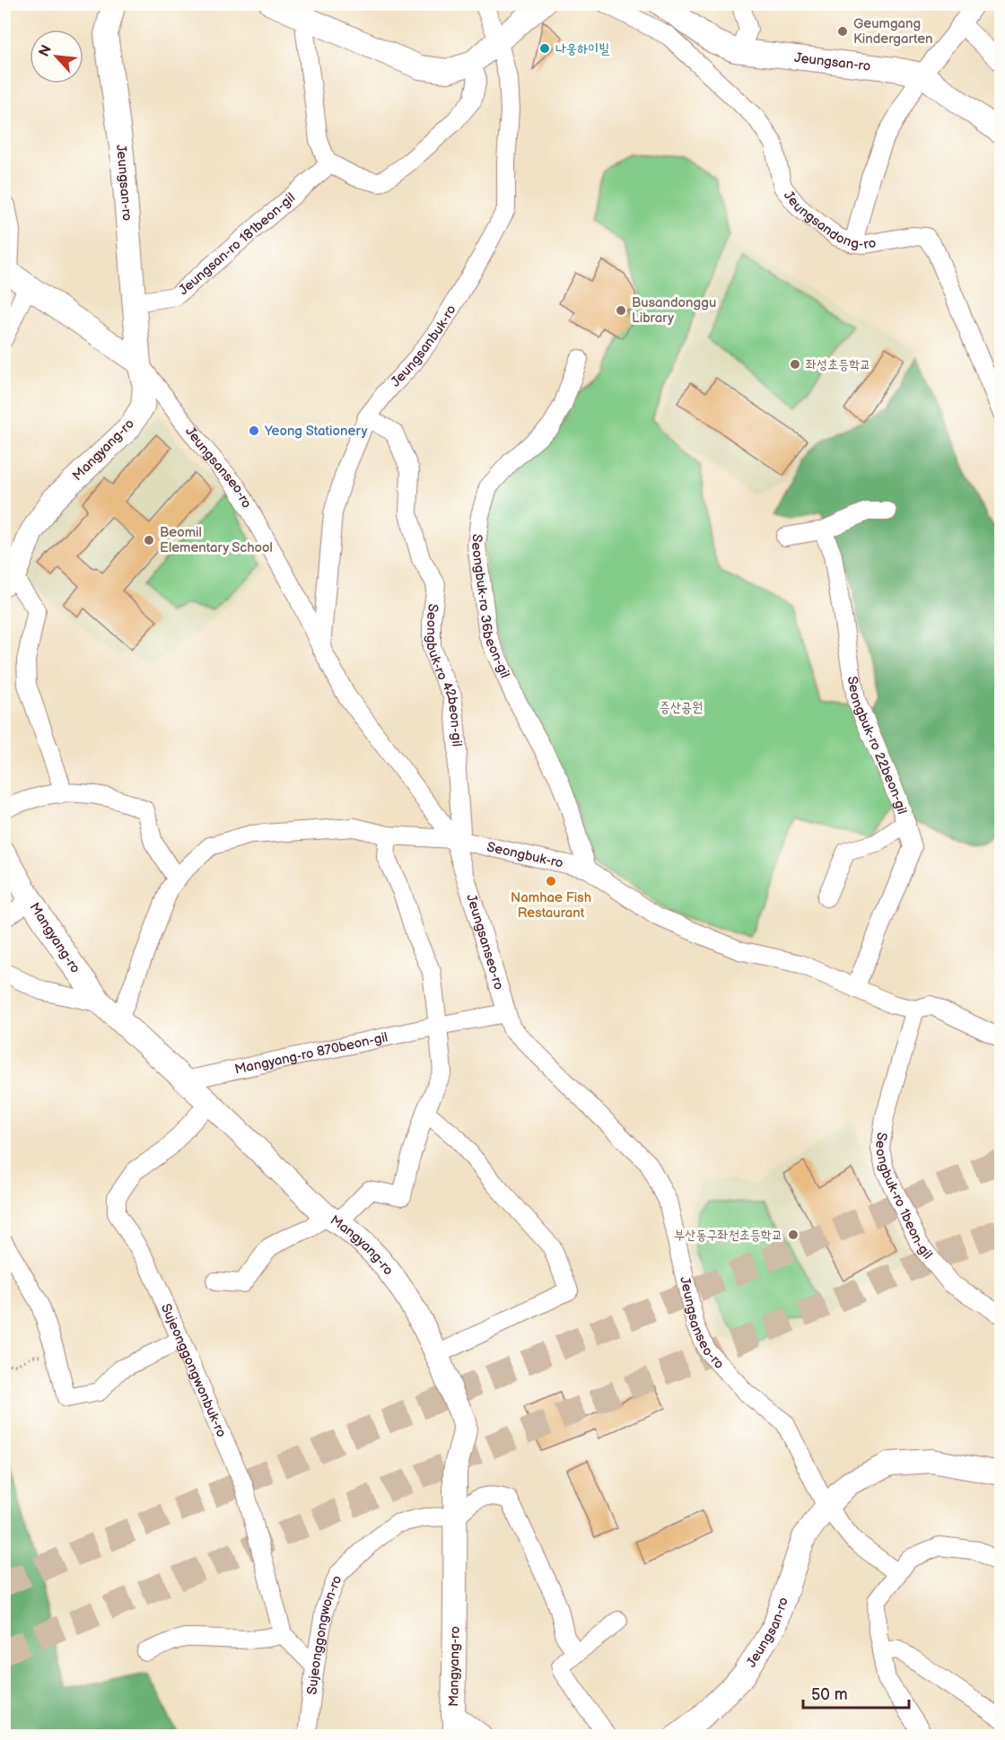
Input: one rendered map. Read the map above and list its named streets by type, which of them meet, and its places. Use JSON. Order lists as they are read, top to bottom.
{
  "streets": {
    "main road": ["Jeungsan-ro", "Mangyang-ro"],
    "street": [
      "Jeungsandong-ro",
      "Jeungsan-ro 181beon-gil",
      "Jeungsanbuk-ro",
      "Jeungsanseo-ro",
      "Seongbuk-ro 36beon-gil",
      "Seongbuk-ro 42beon-gil",
      "Seongbuk-ro 22beon-gil",
      "Seongbuk-ro",
      "Mangyang-ro 870beon-gil",
      "Seongbuk-ro 1beon-gil",
      "Sujeonggongwonbuk-ro",
      "Sujeonggongwon-ro"
    ]
  },
  "crossings": [
    ["Jeungsan-ro", "Jeungsan-ro 181beon-gil"],
    ["Jeungsan-ro", "Mangyang-ro"],
    ["Jeungsan-ro", "Jeungsanseo-ro"],
    ["Jeungsanbuk-ro", "Jeungsanseo-ro"],
    ["Jeungsanbuk-ro", "Seongbuk-ro 42beon-gil"],
    ["Mangyang-ro", "Jeungsanseo-ro"],
    ["Mangyang-ro", "Seongbuk-ro"],
    ["Mangyang-ro", "Mangyang-ro 870beon-gil"],
    ["Mangyang-ro", "Sujeonggongwonbuk-ro"],
    ["Mangyang-ro", "Sujeonggongwon-ro"],
    ["Jeungsanseo-ro", "Seongbuk-ro 42beon-gil"],
    ["Jeungsanseo-ro", "Seongbuk-ro"],
    ["Jeungsanseo-ro", "Mangyang-ro 870beon-gil"],
    ["Seongbuk-ro 36beon-gil", "Seongbuk-ro"],
    ["Seongbuk-ro 42beon-gil", "Seongbuk-ro"],
    ["Seongbuk-ro 22beon-gil", "Seongbuk-ro"],
    ["Seongbuk-ro", "Seongbuk-ro 1beon-gil"],
    ["Sujeonggongwonbuk-ro", "Sujeonggongwon-ro"]
  ],
  "parks": ["증산공원"],
  "places": [
    "Geumgang Kindergarten",
    "나웅하이빌",
    "Busandonggu Library",
    "좌성초등학교",
    "Yeong Stationery",
    "Beomil Elementary School",
    "Namhae Fish Restaurant",
    "부산동구좌천초등학교"
  ],
  "scale_bar": "50 m",
  "north": "top left"
}
